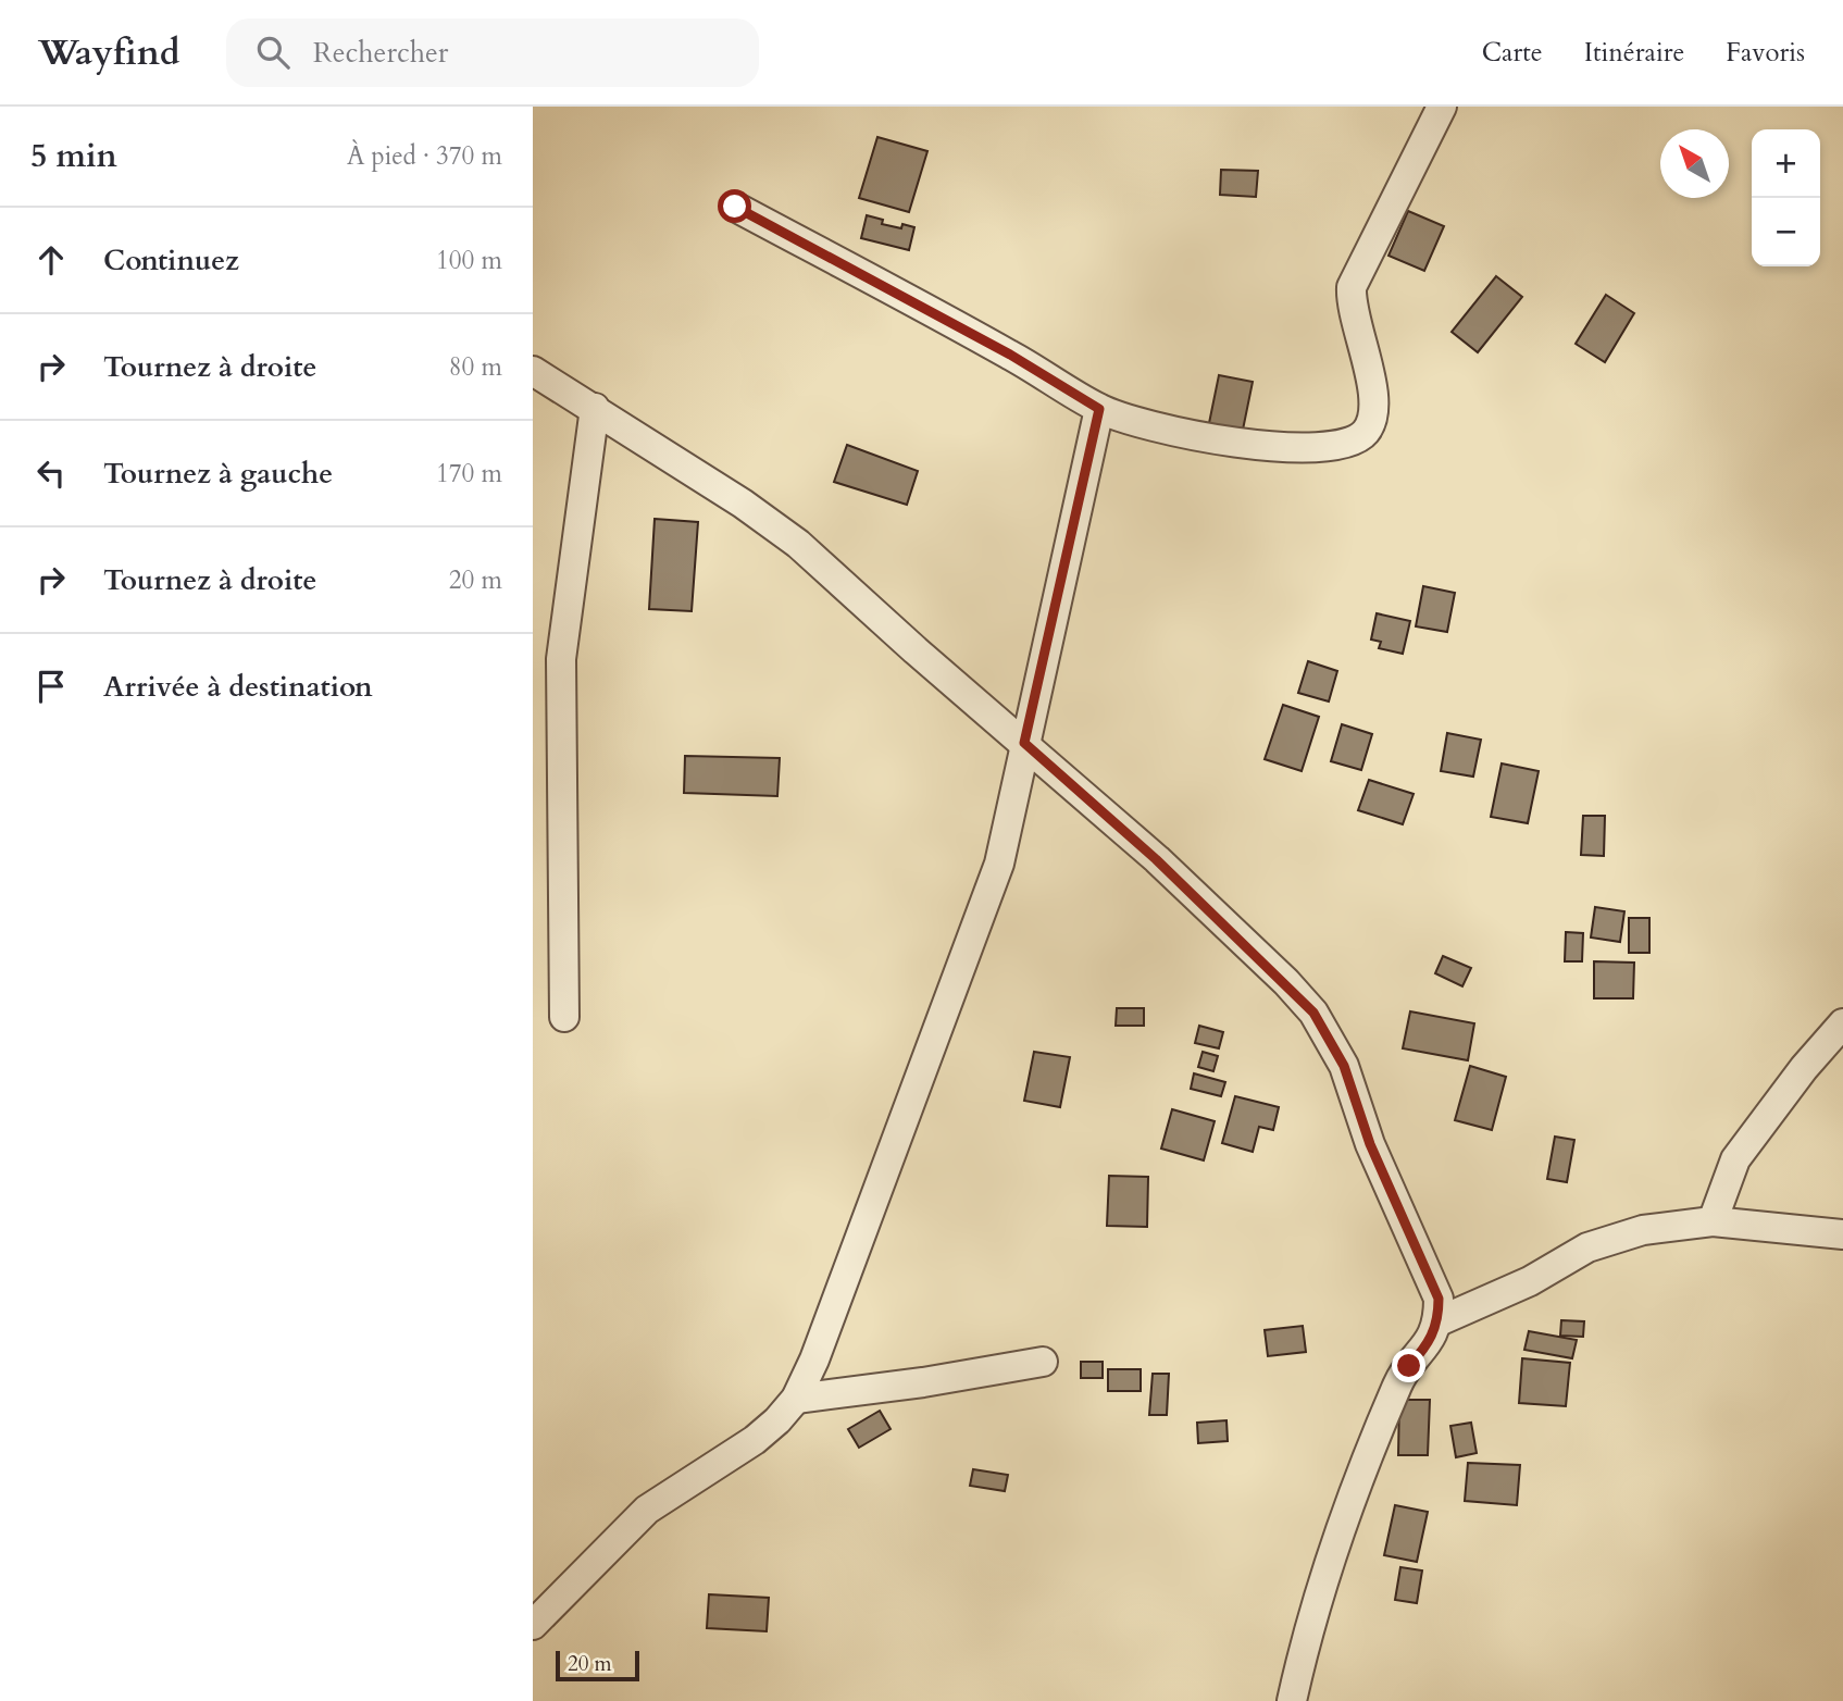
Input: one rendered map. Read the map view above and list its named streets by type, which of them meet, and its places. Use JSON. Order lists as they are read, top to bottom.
{
  "scale_bar": "20 m",
  "north": "top left",
  "page": {
    "header": "Wayfind",
    "search": "Rechercher",
    "nav": ["Carte", "Itinéraire", "Favoris"],
    "heading": ["5 min", "À pied · 370 m"],
    "map_buttons": ["+", "−"],
    "list": [
      ["Continuez", "100 m"],
      ["Tournez à droite", "80 m"],
      ["Tournez à gauche", "170 m"],
      ["Tournez à droite", "20 m"],
      "Arrivée à destination"
    ],
    "scale": "20 m"
  }
}
